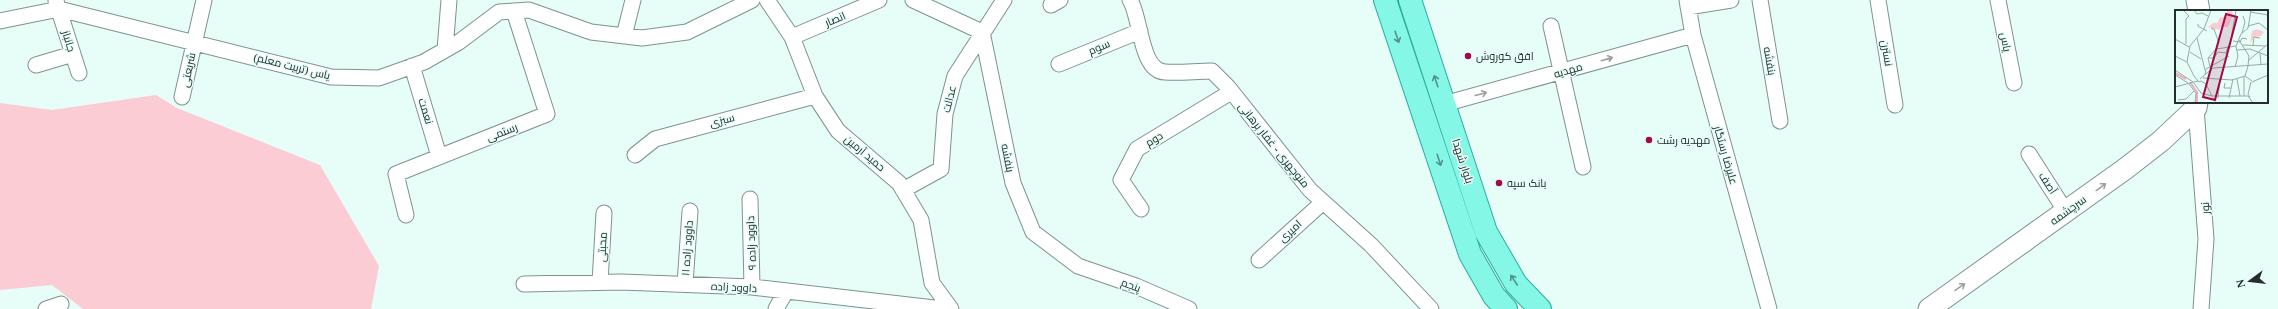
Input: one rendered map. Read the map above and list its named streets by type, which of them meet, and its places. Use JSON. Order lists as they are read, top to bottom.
{
  "streets": {
    "main road": ["بلوار شهدا", "سرچشمه"],
    "street": [
      "انصار",
      "جانباز",
      "یاس",
      "سوم",
      "نسترن",
      "بنفشه",
      "یاس (تربیت معلم)",
      "شریعتی",
      "مهدیه",
      "عدالت",
      "نعمت",
      "سبزی",
      "رستمی",
      "دوم",
      "منوچهری - غفار برهانی",
      "حمید آرمین",
      "علیرضا رستگار",
      "آصف",
      "نور",
      "امیری",
      "داوود زاده ۹",
      "محبتی",
      "داوود زاده ۱۱",
      "پنجم",
      "داوود زاده"
    ]
  },
  "crossings": [
    ["انصار", "حمید آرمین"],
    ["جانباز", "یاس (تربیت معلم)"],
    ["سوم", "منوچهری - غفار برهانی"],
    ["بنفشه", "عدالت"],
    ["بنفشه", "پنجم"],
    ["یاس (تربیت معلم)", "شریعتی"],
    ["یاس (تربیت معلم)", "نعمت"],
    ["یاس (تربیت معلم)", "رستمی"],
    ["مهدیه", "علیرضا رستگار"],
    ["مهدیه", "بلوار شهدا"],
    ["عدالت", "حمید آرمین"],
    ["نعمت", "رستمی"],
    ["سبزی", "حمید آرمین"],
    ["دوم", "منوچهری - غفار برهانی"],
    ["منوچهری - غفار برهانی", "امیری"],
    ["آصف", "سرچشمه"],
    ["نور", "سرچشمه"],
    ["داوود زاده ۹", "داوود زاده"],
    ["محبتی", "داوود زاده"],
    ["داوود زاده ۱۱", "داوود زاده"]
  ],
  "one_way": ["مهدیه", "سرچشمه"],
  "places": ["افق کوروش", "مهدیه رشت", "بانک سپه"],
  "north": "left"
}
